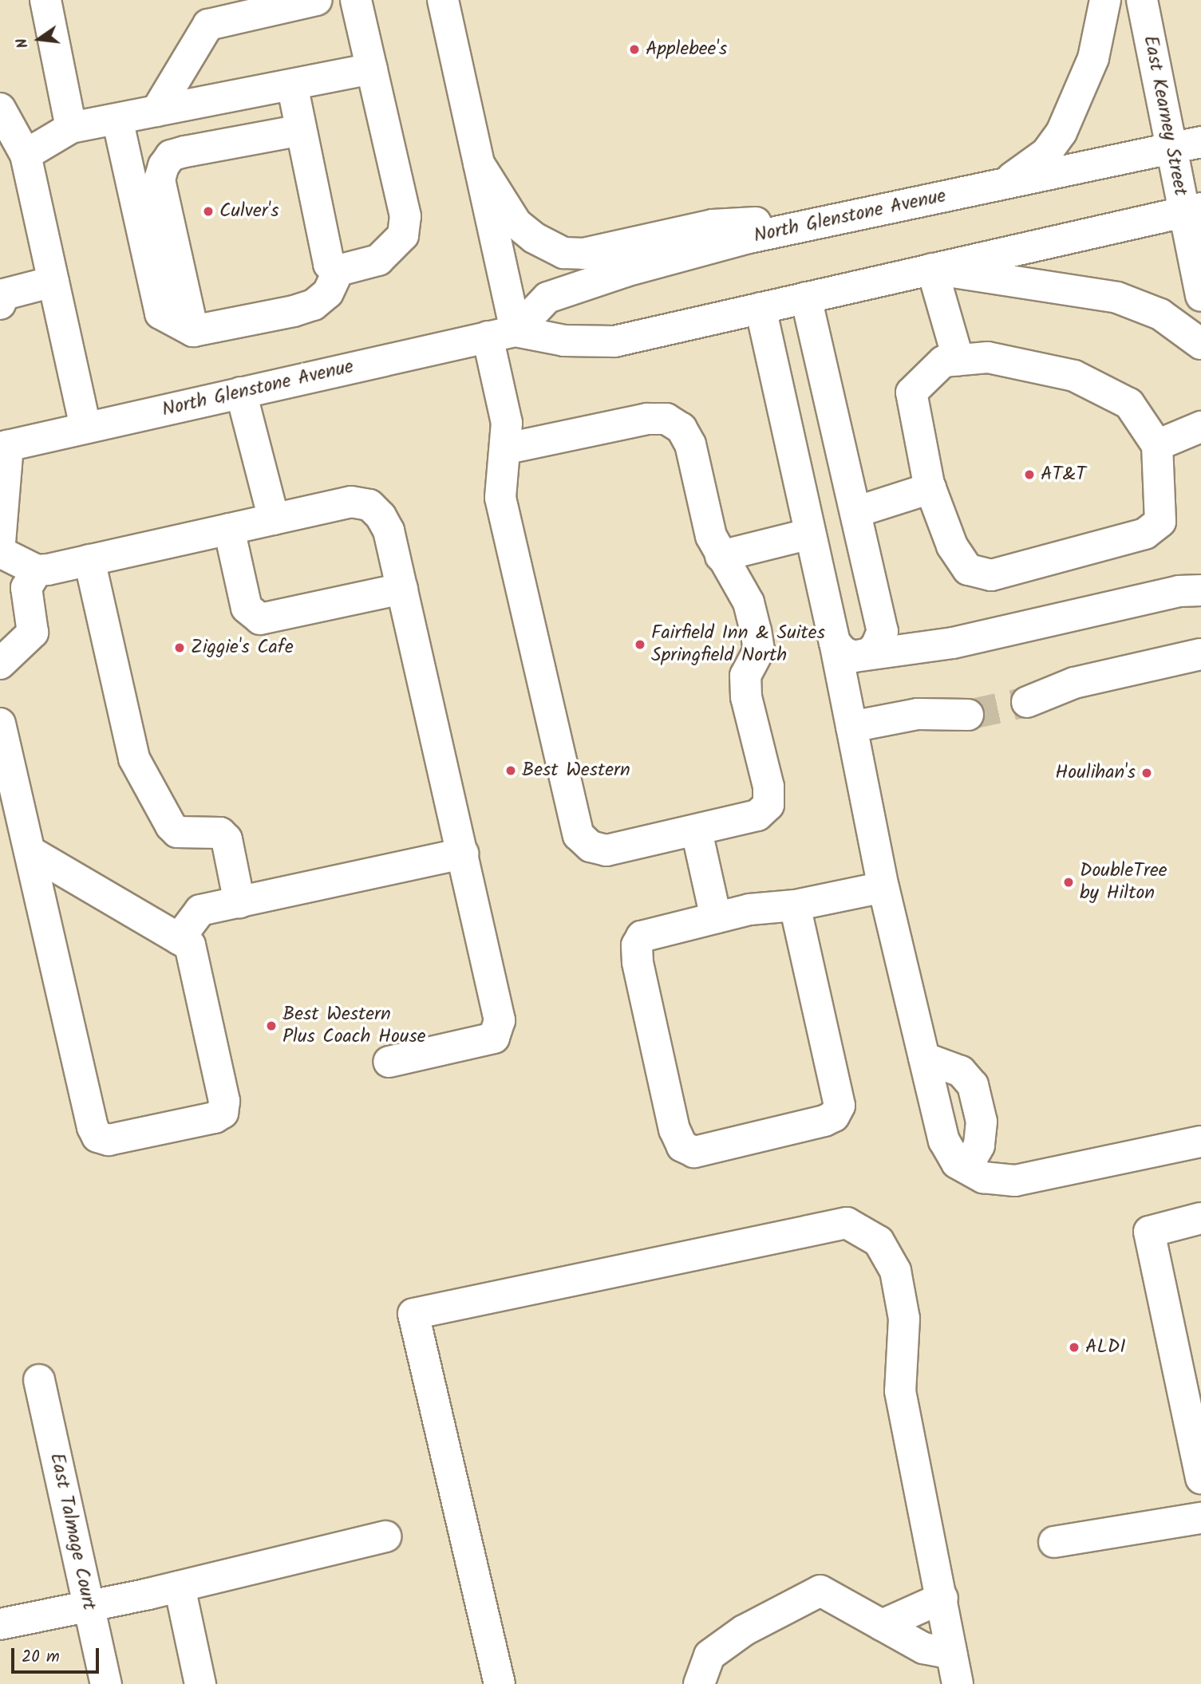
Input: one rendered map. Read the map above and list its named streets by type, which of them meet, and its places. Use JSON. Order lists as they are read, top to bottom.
{
  "streets": {
    "main road": ["East Kearney Street", "North Glenstone Avenue", "East Talmage Court"]
  },
  "crossings": [
    ["East Kearney Street", "North Glenstone Avenue"]
  ],
  "places": [
    "Applebee's",
    "Culver's",
    "AT&T",
    "Fairfield Inn & Suites Springfield North",
    "Ziggie's Cafe",
    "Best Western",
    "Houlihan's",
    "DoubleTree by Hilton",
    "Best Western Plus Coach House",
    "ALDI"
  ],
  "scale_bar": "20 m",
  "north": "left"
}
